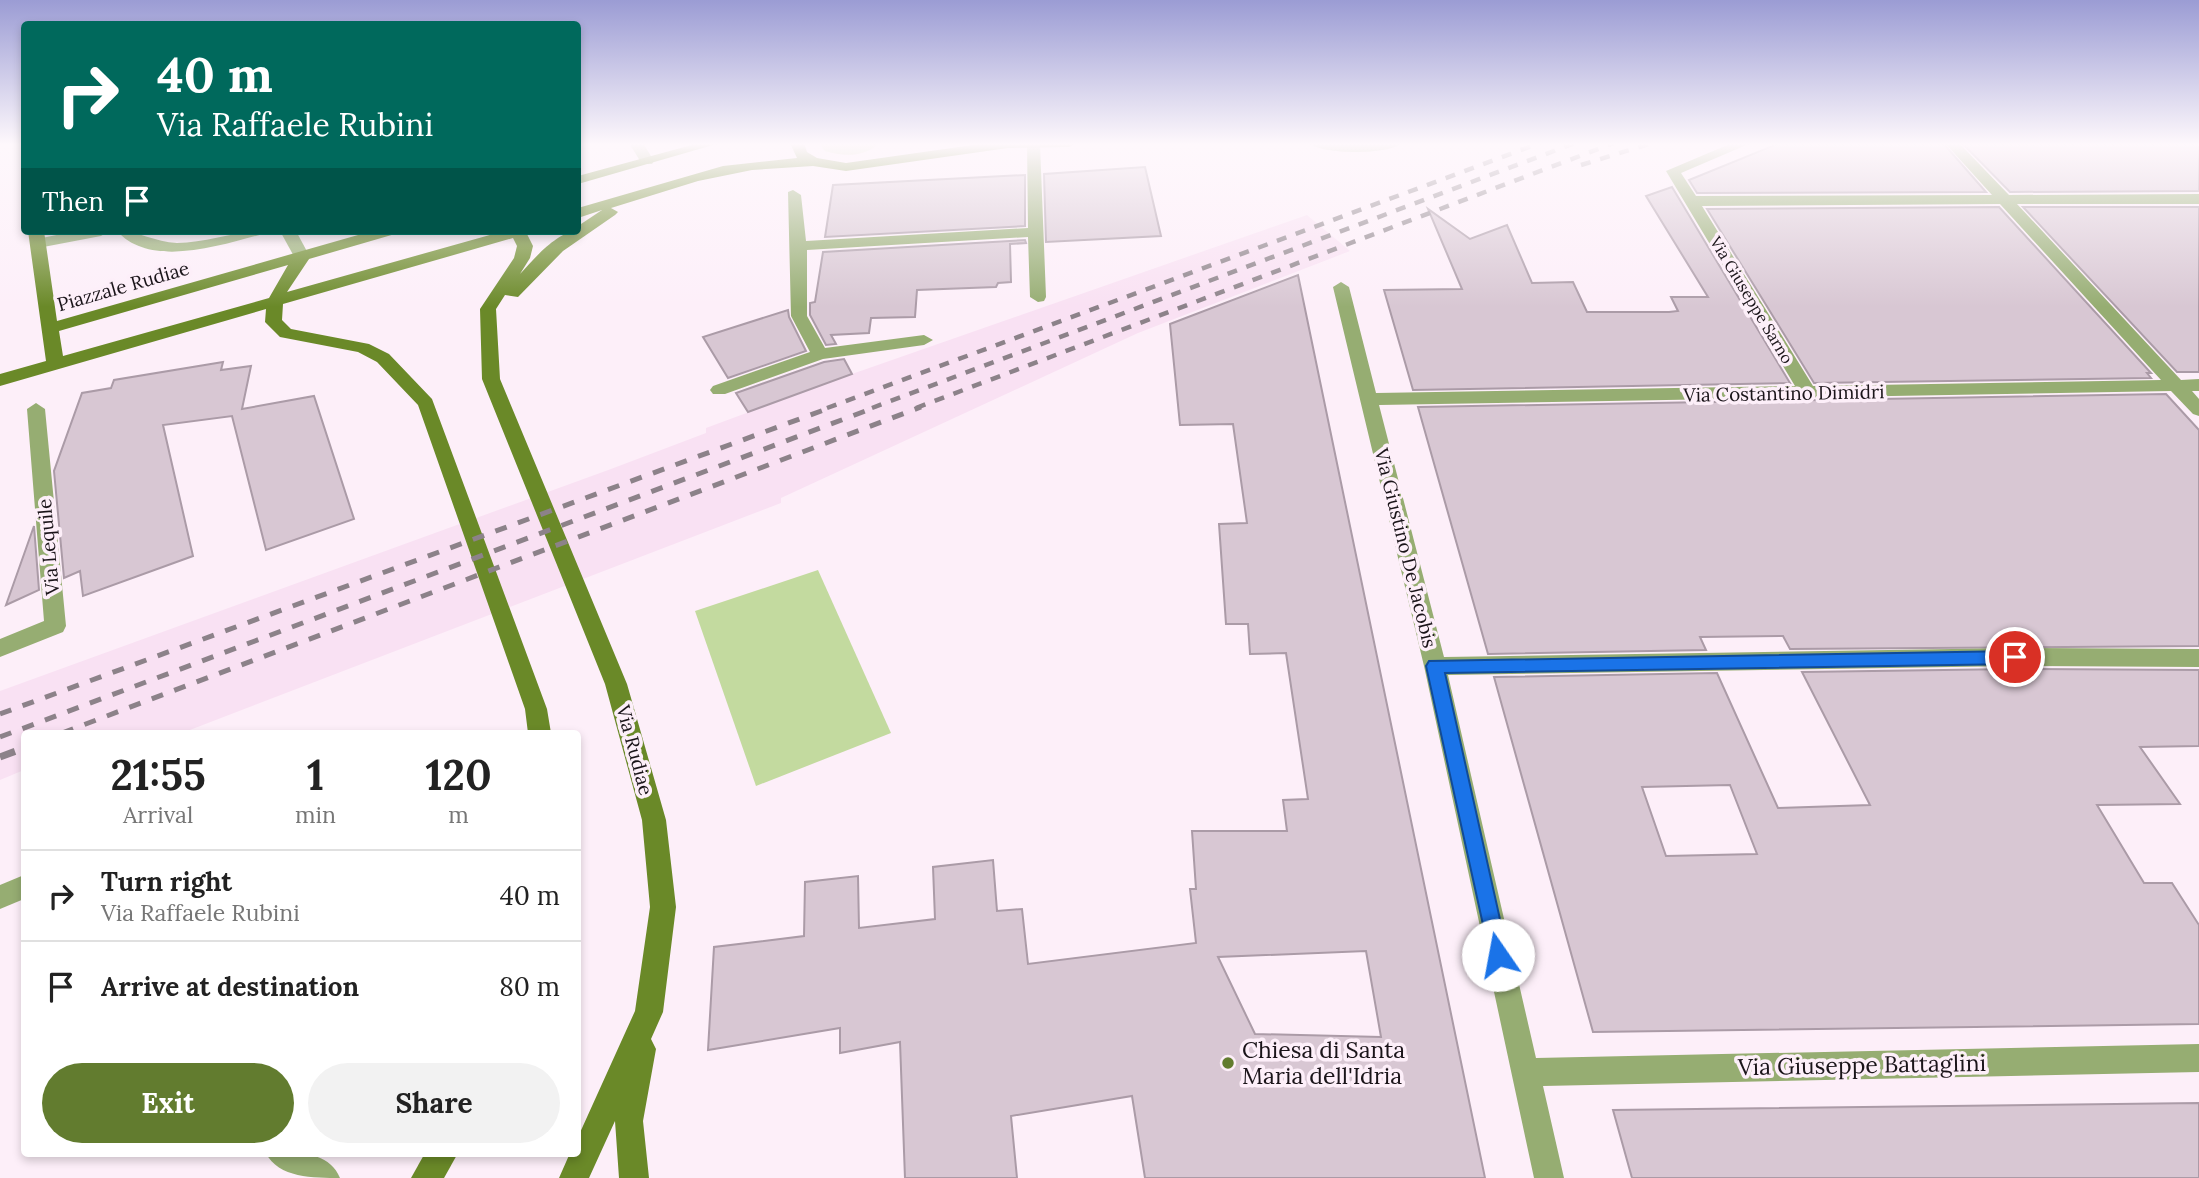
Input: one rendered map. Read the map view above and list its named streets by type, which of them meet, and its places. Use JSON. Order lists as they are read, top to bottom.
{
  "streets": {
    "main road": ["Piazzale Rudiae", "Via Rudiae"],
    "street": [
      "Via Giuseppe Sarno",
      "Via Costantino Dimidri",
      "Via Lequile",
      "Via Giustino De Jacobis",
      "Via Giuseppe Battaglini"
    ]
  },
  "crossings": [
    ["Via Giuseppe Sarno", "Via Costantino Dimidri"],
    ["Via Costantino Dimidri", "Via Giustino De Jacobis"],
    ["Via Giustino De Jacobis", "Via Giuseppe Battaglini"]
  ],
  "places": ["Chiesa di Santa Maria dell'Idria"],
  "page": {
    "turn": ["40 m", "Via Raffaele Rubini"],
    "then": "Then",
    "eta": [
      "21:55",
      "Arrival",
      "1",
      "min",
      "120",
      "m"
    ],
    "list": [
      {
        "name": "Turn right",
        "note": "Via Raffaele Rubini",
        "value": "40 m"
      },
      {
        "name": "Arrive at destination",
        "value": "80 m"
      }
    ],
    "buttons": ["Exit", "Share"]
  }
}
